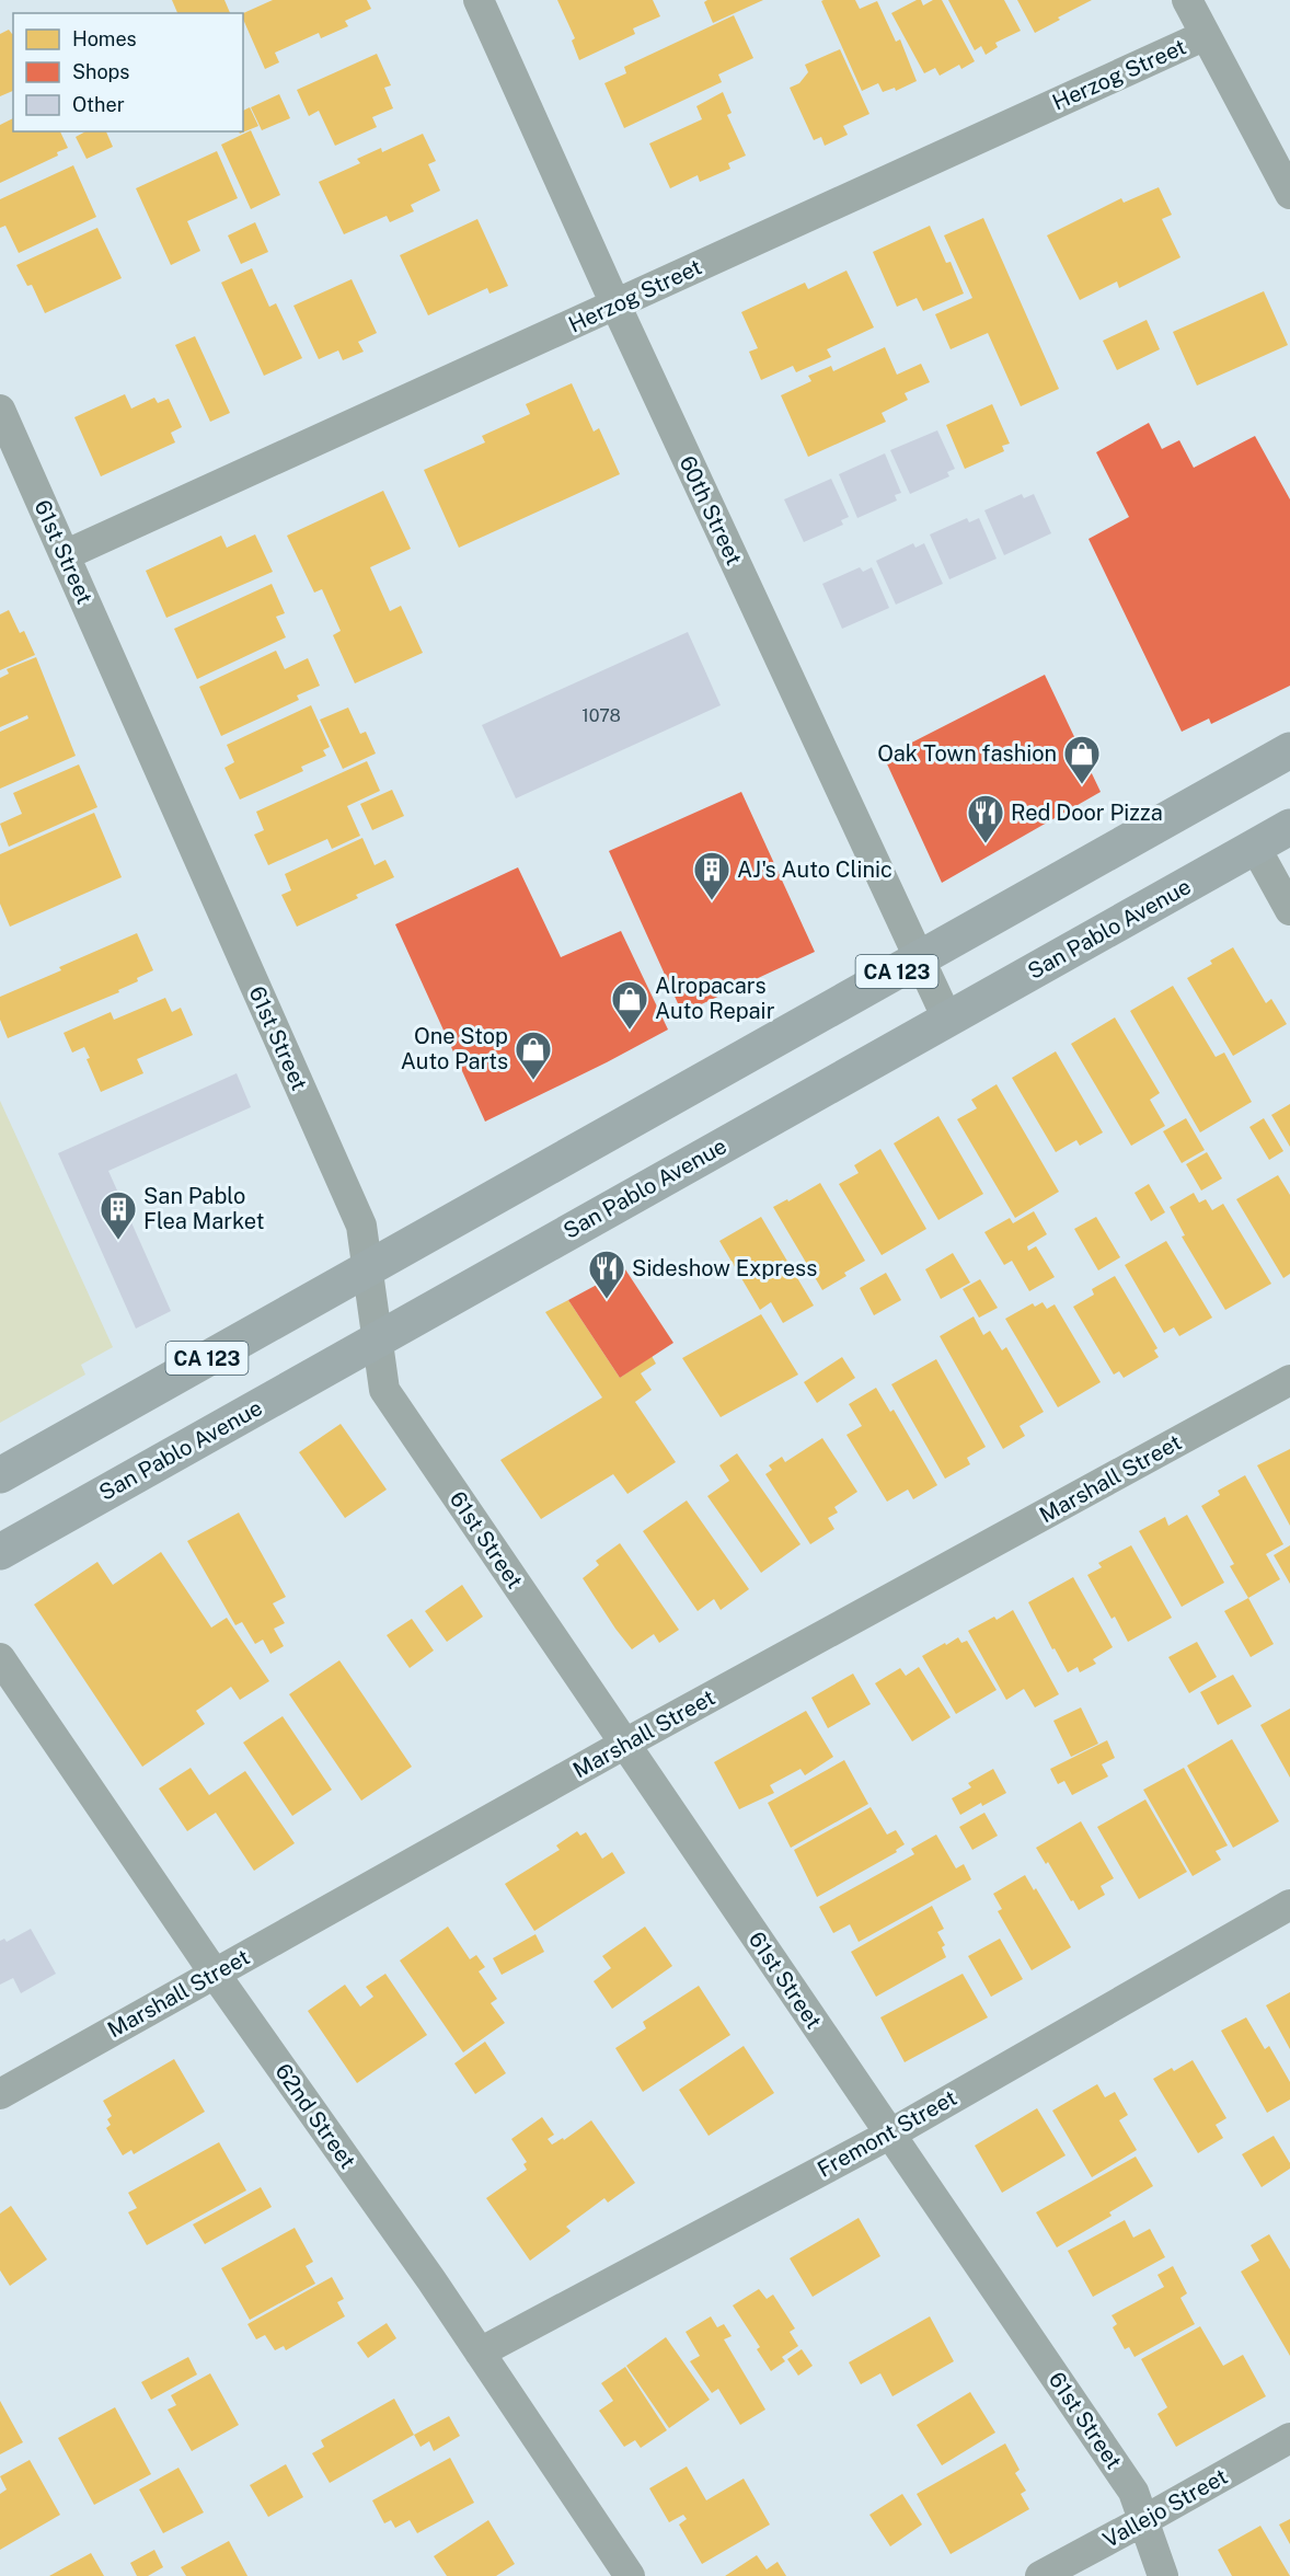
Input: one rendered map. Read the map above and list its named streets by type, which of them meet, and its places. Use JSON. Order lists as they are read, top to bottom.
{
  "streets": {
    "main road": ["San Pablo Avenue", "CA 123"],
    "street": [
      "Herzog Street",
      "60th Street",
      "61st Street",
      "Marshall Street",
      "62nd Street",
      "Fremont Street",
      "Vallejo Street"
    ]
  },
  "crossings": [
    ["Herzog Street", "60th Street"],
    ["Herzog Street", "61st Street"],
    ["60th Street", "San Pablo Avenue"],
    ["60th Street", "CA 123"],
    ["61st Street", "San Pablo Avenue"],
    ["61st Street", "CA 123"],
    ["61st Street", "Marshall Street"],
    ["61st Street", "Fremont Street"],
    ["61st Street", "Vallejo Street"],
    ["Marshall Street", "62nd Street"],
    ["62nd Street", "Fremont Street"]
  ],
  "places": {
    "shop": ["Oak Town fashion", "Alropacars Auto Repair", "One Stop Auto Parts"],
    "restaurant": ["Red Door Pizza", "Sideshow Express"],
    "building": ["AJ's Auto Clinic", "San Pablo Flea Market"]
  },
  "house_numbers": ["1078"],
  "legend": ["Homes", "Shops", "Other"]
}
